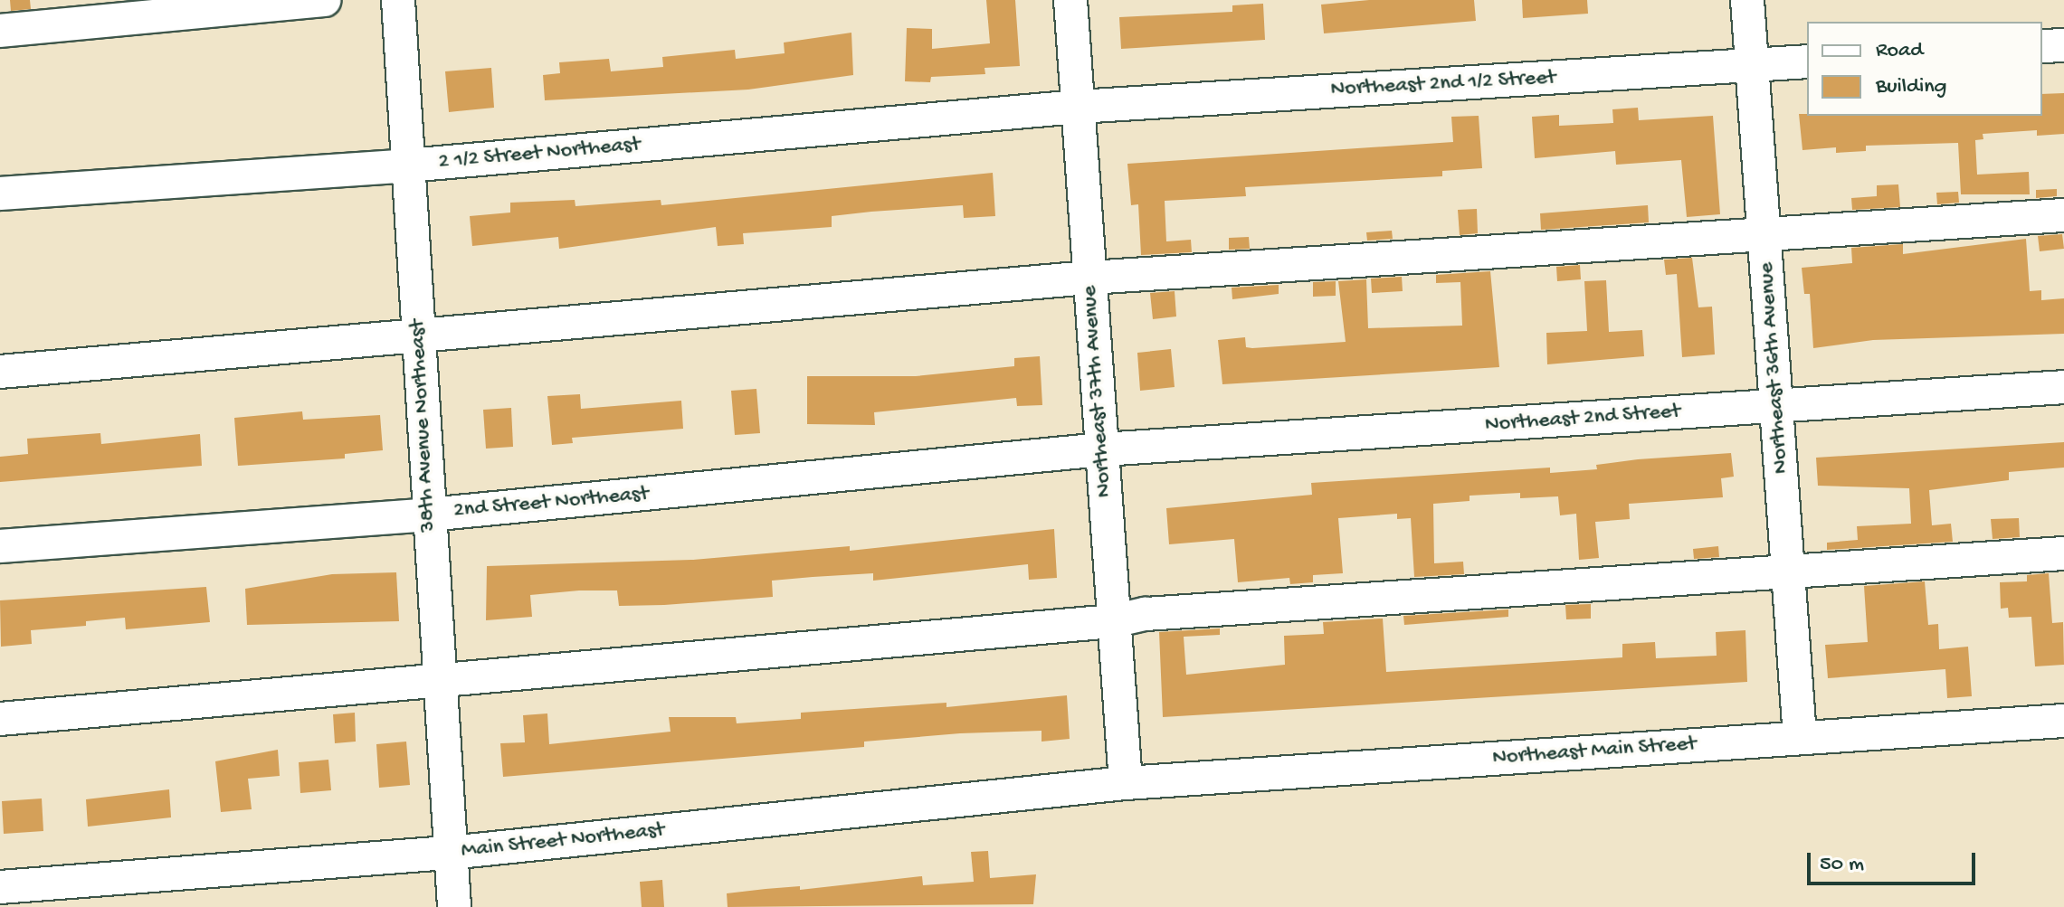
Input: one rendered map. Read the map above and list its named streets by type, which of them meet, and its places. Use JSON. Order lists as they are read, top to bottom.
{
  "streets": {
    "street": [
      "Northeast 2nd 1/2 Street",
      "2 1/2 Street Northeast",
      "Northeast 36th Avenue",
      "Northeast 37th Avenue",
      "Northeast 2nd Street",
      "38th Avenue Northeast",
      "2nd Street Northeast",
      "Northeast Main Street",
      "Main Street Northeast"
    ]
  },
  "crossings": [
    ["Northeast 2nd 1/2 Street", "2 1/2 Street Northeast"],
    ["Northeast 2nd 1/2 Street", "Northeast 36th Avenue"],
    ["Northeast 2nd 1/2 Street", "Northeast 37th Avenue"],
    ["2 1/2 Street Northeast", "Northeast 37th Avenue"],
    ["2 1/2 Street Northeast", "38th Avenue Northeast"],
    ["Northeast 36th Avenue", "Northeast 2nd Street"],
    ["Northeast 36th Avenue", "Northeast Main Street"],
    ["Northeast 37th Avenue", "Northeast 2nd Street"],
    ["Northeast 37th Avenue", "2nd Street Northeast"],
    ["Northeast 37th Avenue", "Northeast Main Street"],
    ["Northeast 37th Avenue", "Main Street Northeast"],
    ["Northeast 2nd Street", "2nd Street Northeast"],
    ["38th Avenue Northeast", "2nd Street Northeast"],
    ["38th Avenue Northeast", "Main Street Northeast"],
    ["Northeast Main Street", "Main Street Northeast"]
  ],
  "legend": ["Road", "Building"],
  "scale_bar": "50 m"
}
